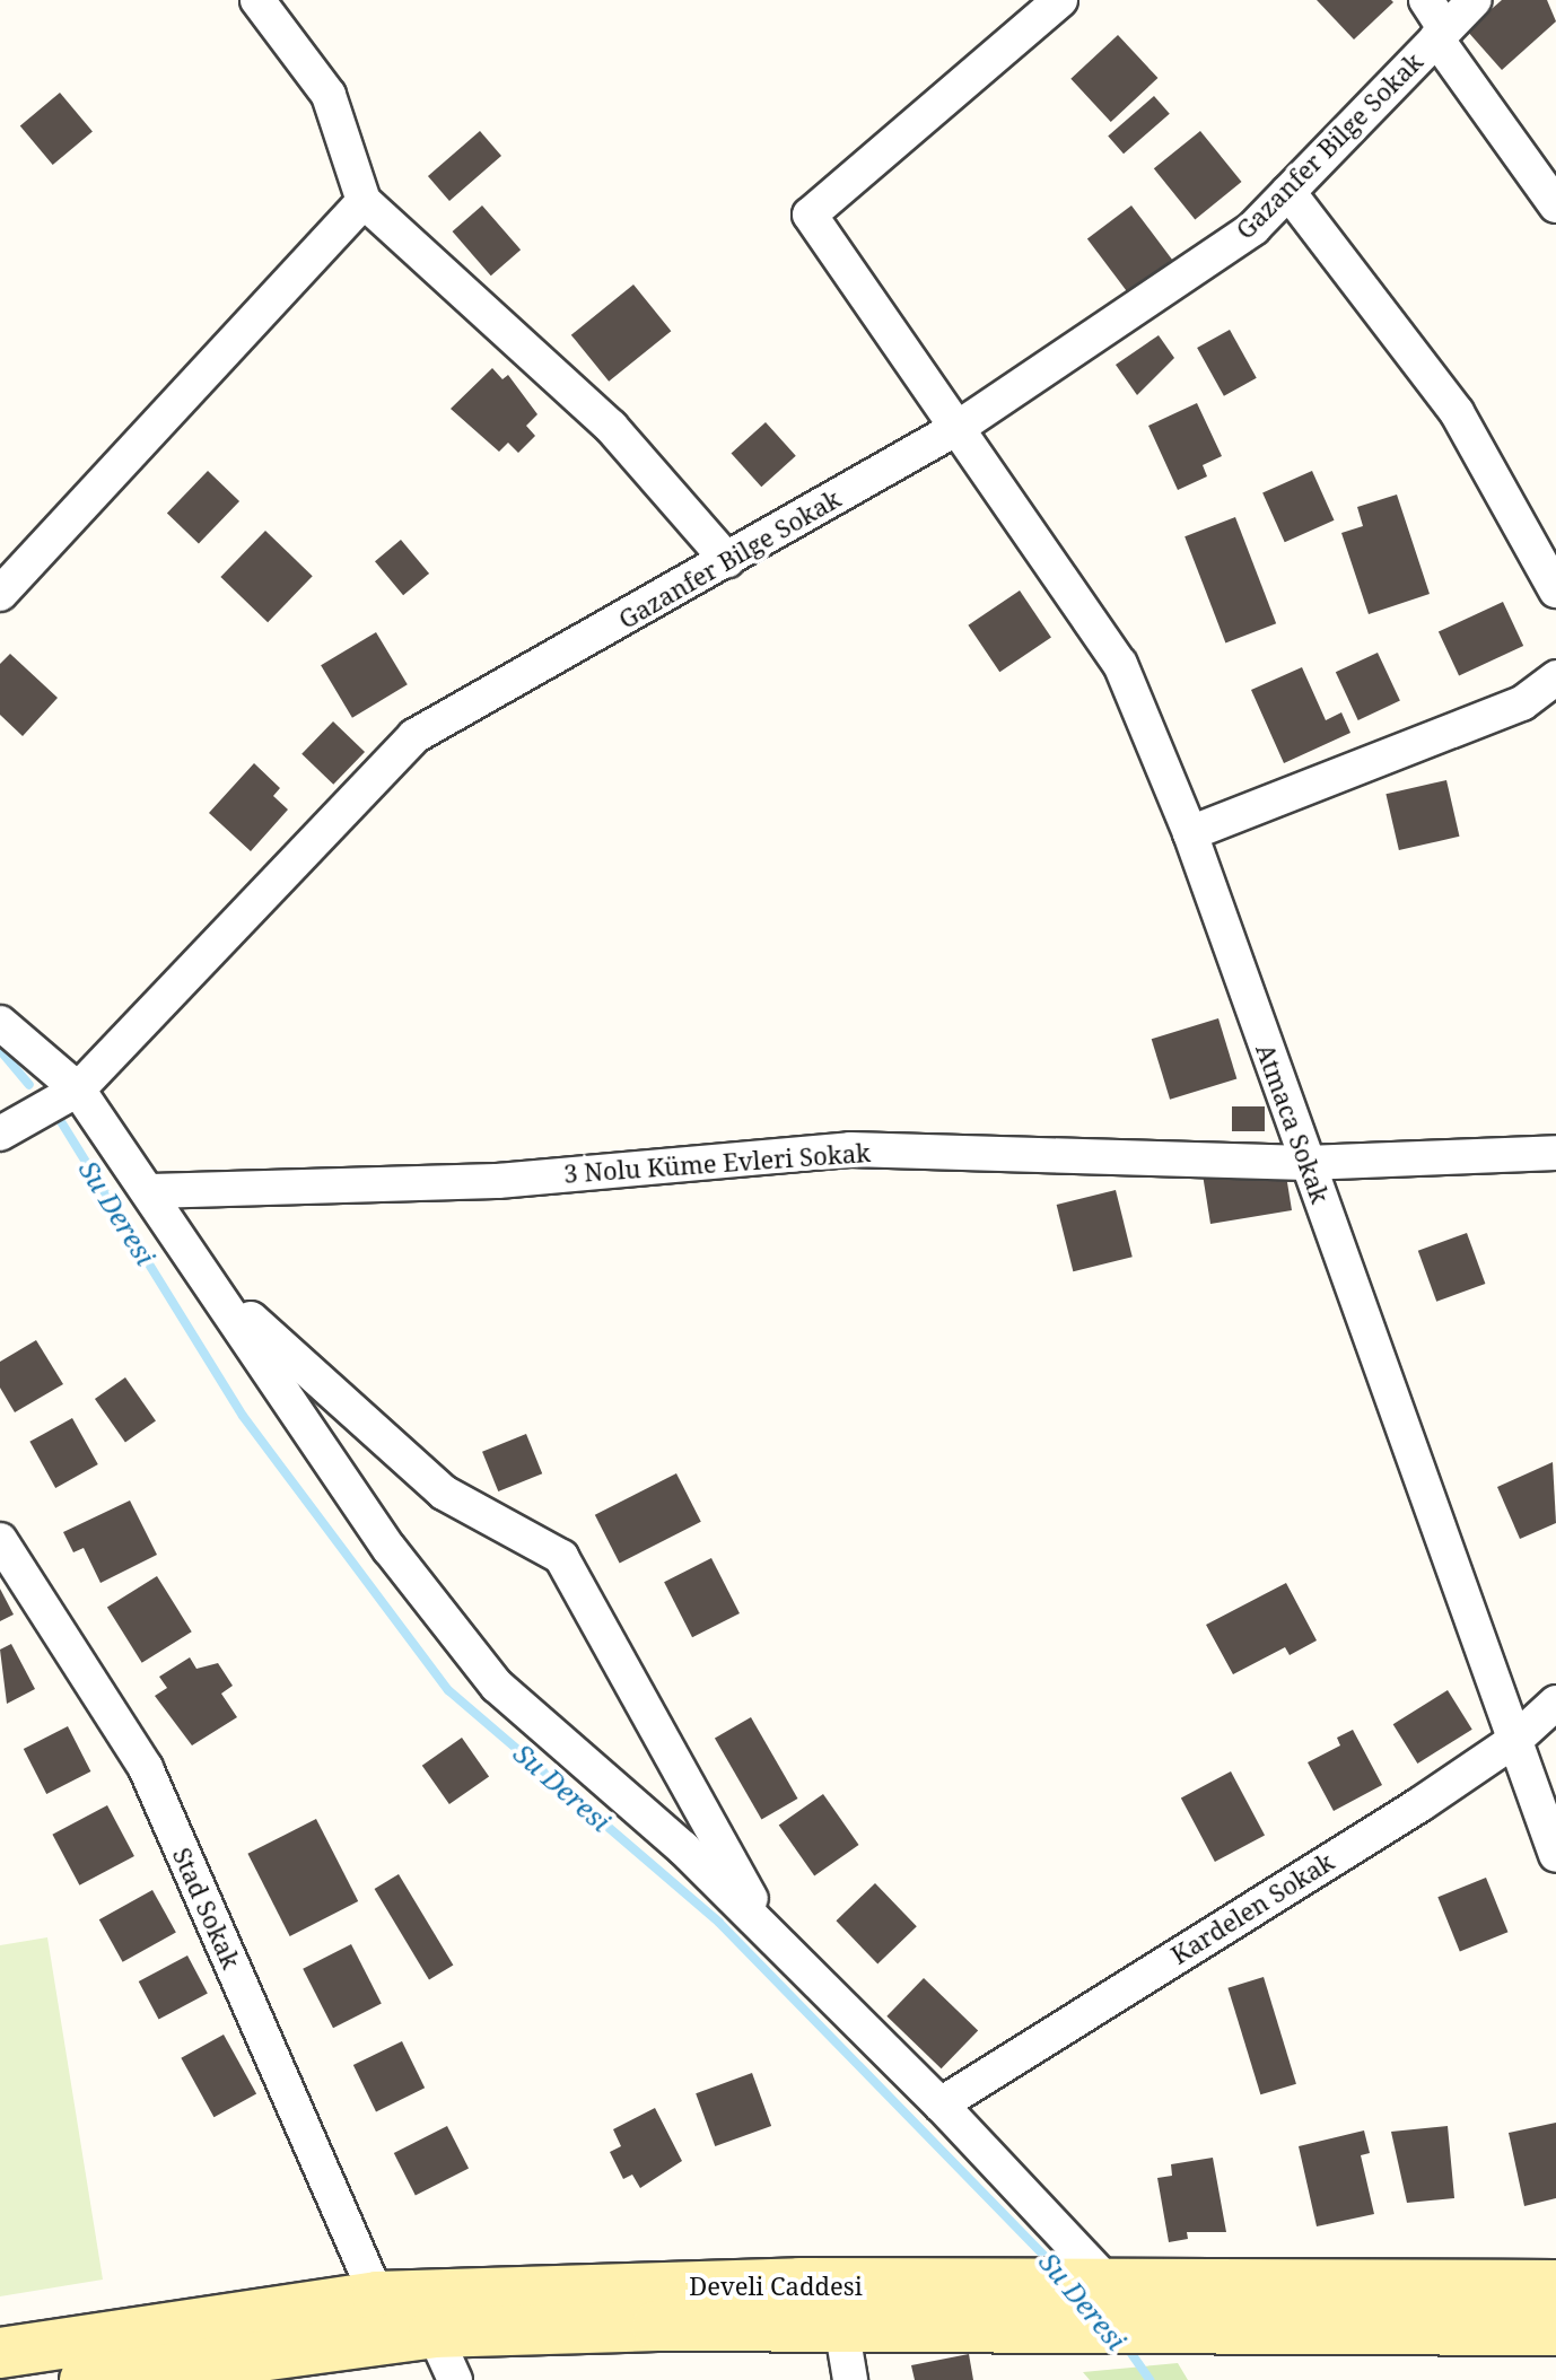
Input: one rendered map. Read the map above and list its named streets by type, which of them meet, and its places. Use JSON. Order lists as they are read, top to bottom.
{
  "streets": {
    "main road": ["Develi Caddesi"],
    "street": [
      "Gazanfer Bilge Sokak",
      "Atmaca Sokak",
      "3 Nolu Küme Evleri Sokak",
      "Stad Sokak",
      "Kardelen Sokak"
    ]
  },
  "crossings": [
    ["Gazanfer Bilge Sokak", "Atmaca Sokak"],
    ["Atmaca Sokak", "3 Nolu Küme Evleri Sokak"],
    ["Atmaca Sokak", "Kardelen Sokak"],
    ["Stad Sokak", "Develi Caddesi"]
  ],
  "water": ["Su Deresi"]
}
